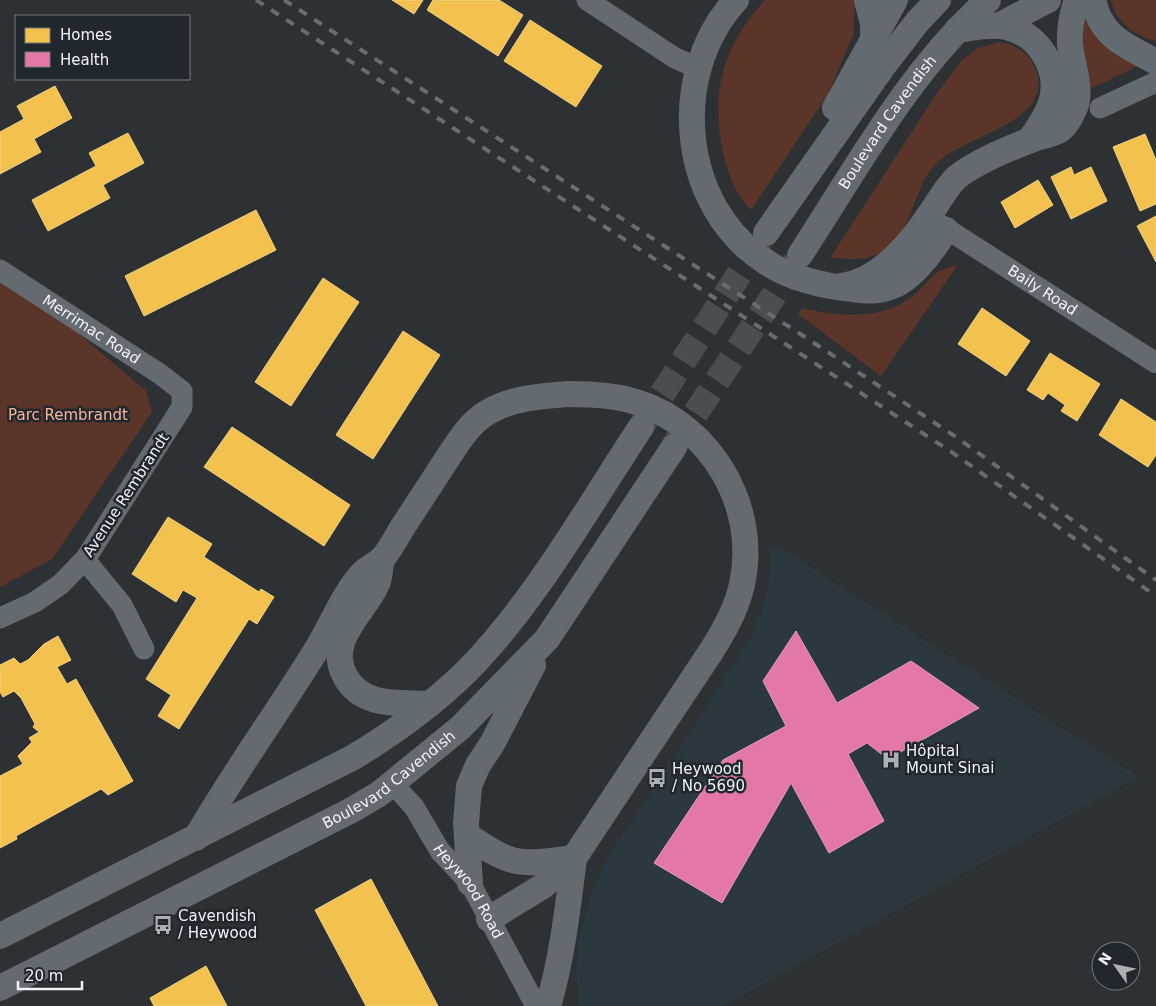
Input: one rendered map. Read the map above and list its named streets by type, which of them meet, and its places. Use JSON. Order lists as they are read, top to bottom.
{
  "streets": {
    "main road": ["Boulevard Cavendish"],
    "street": [
      "Baily Road",
      "Merrimac Road",
      "Avenue Rembrandt",
      "Heywood Road"
    ]
  },
  "crossings": [
    ["Boulevard Cavendish", "Heywood Road"],
    ["Merrimac Road", "Avenue Rembrandt"]
  ],
  "parks": ["Parc Rembrandt"],
  "places": {
    "hospital": ["Hôpital Mount Sinai"],
    "bus stop": ["Heywood / No 5690", "Cavendish / Heywood"]
  },
  "legend": ["Homes", "Health"],
  "scale_bar": "20 m",
  "north": "top left"
}
